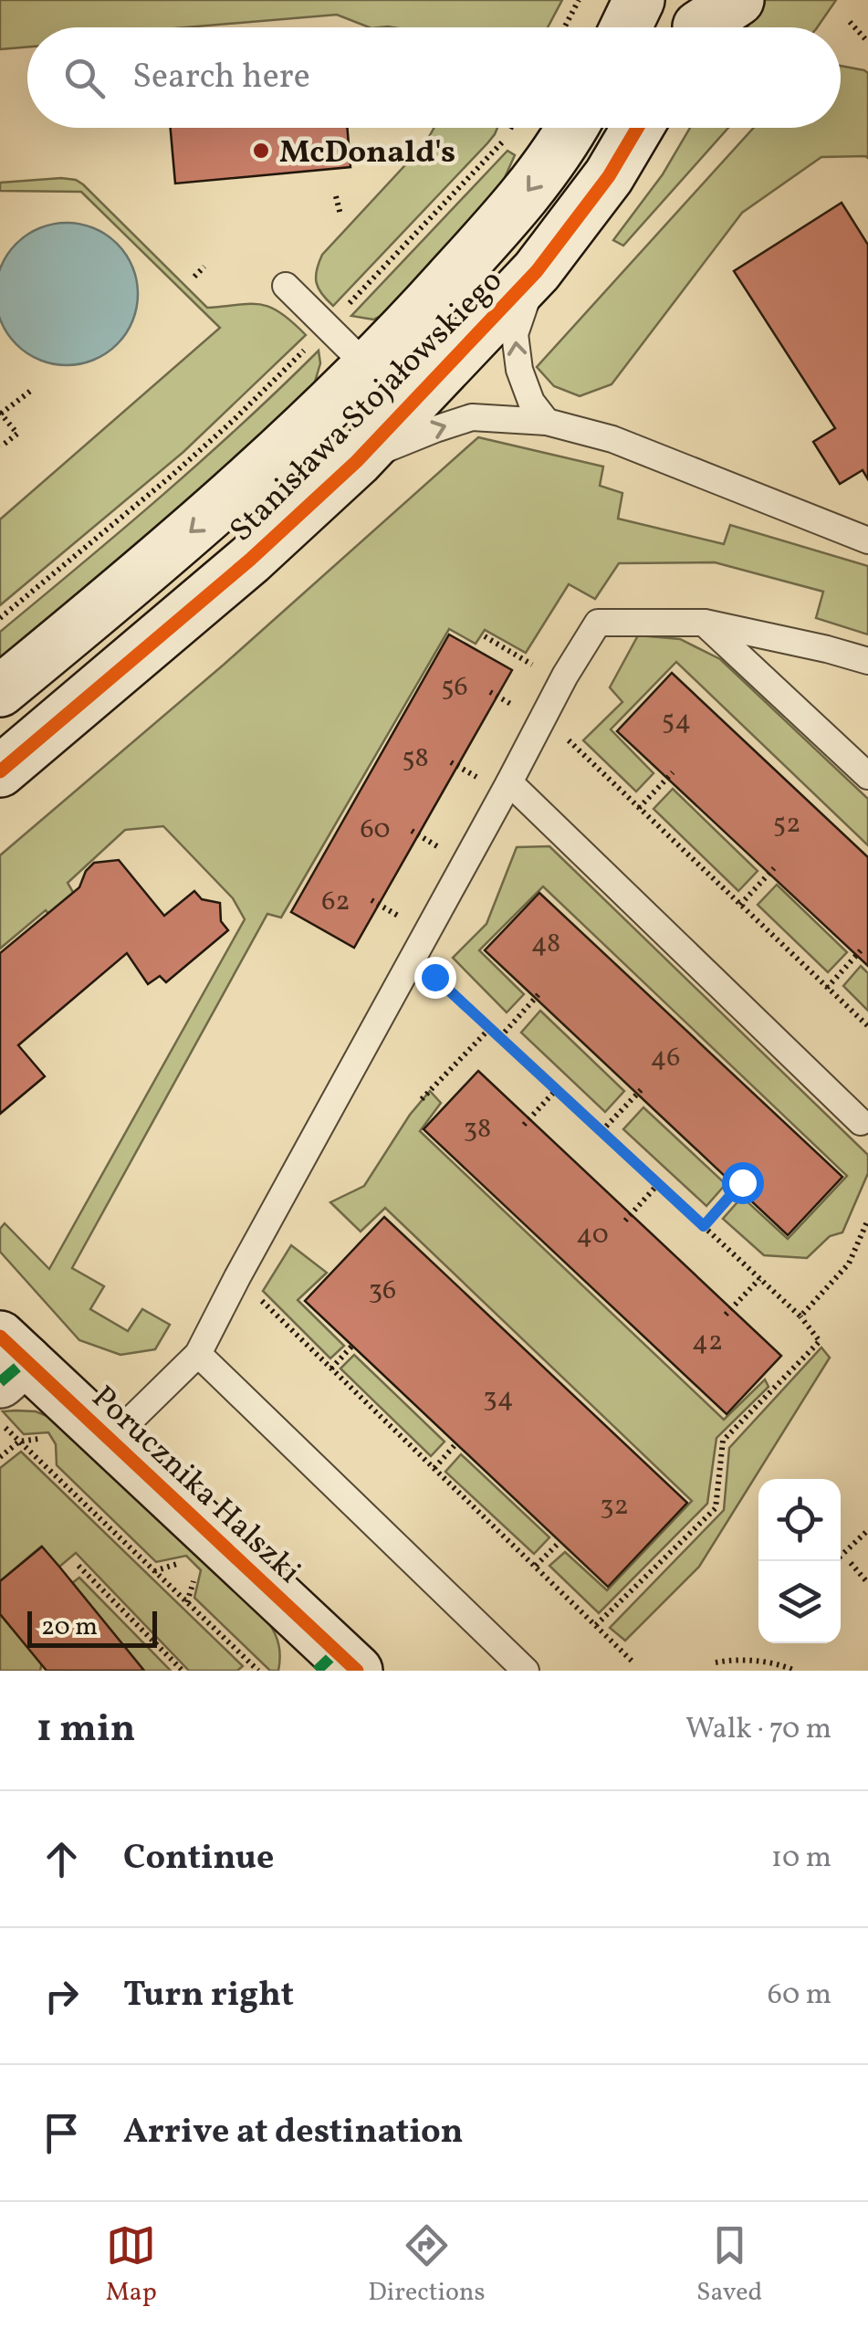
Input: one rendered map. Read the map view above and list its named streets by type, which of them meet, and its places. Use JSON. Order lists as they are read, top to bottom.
{
  "streets": {
    "street": ["Stanisława Stojałowskiego", "Porucznika Halszki"]
  },
  "places": ["McDonald's"],
  "house_numbers": [
    "56",
    "54",
    "58",
    "52",
    "60",
    "62",
    "48",
    "46",
    "38",
    "40",
    "36",
    "42",
    "34",
    "32"
  ],
  "scale_bar": "20 m",
  "page": {
    "search": "Search here",
    "scale": "20 m",
    "heading": ["1 min", "Walk · 70 m"],
    "list": [
      ["Continue", "10 m"],
      ["Turn right", "60 m"],
      "Arrive at destination"
    ],
    "nav": ["Map", "Directions", "Saved"]
  }
}
